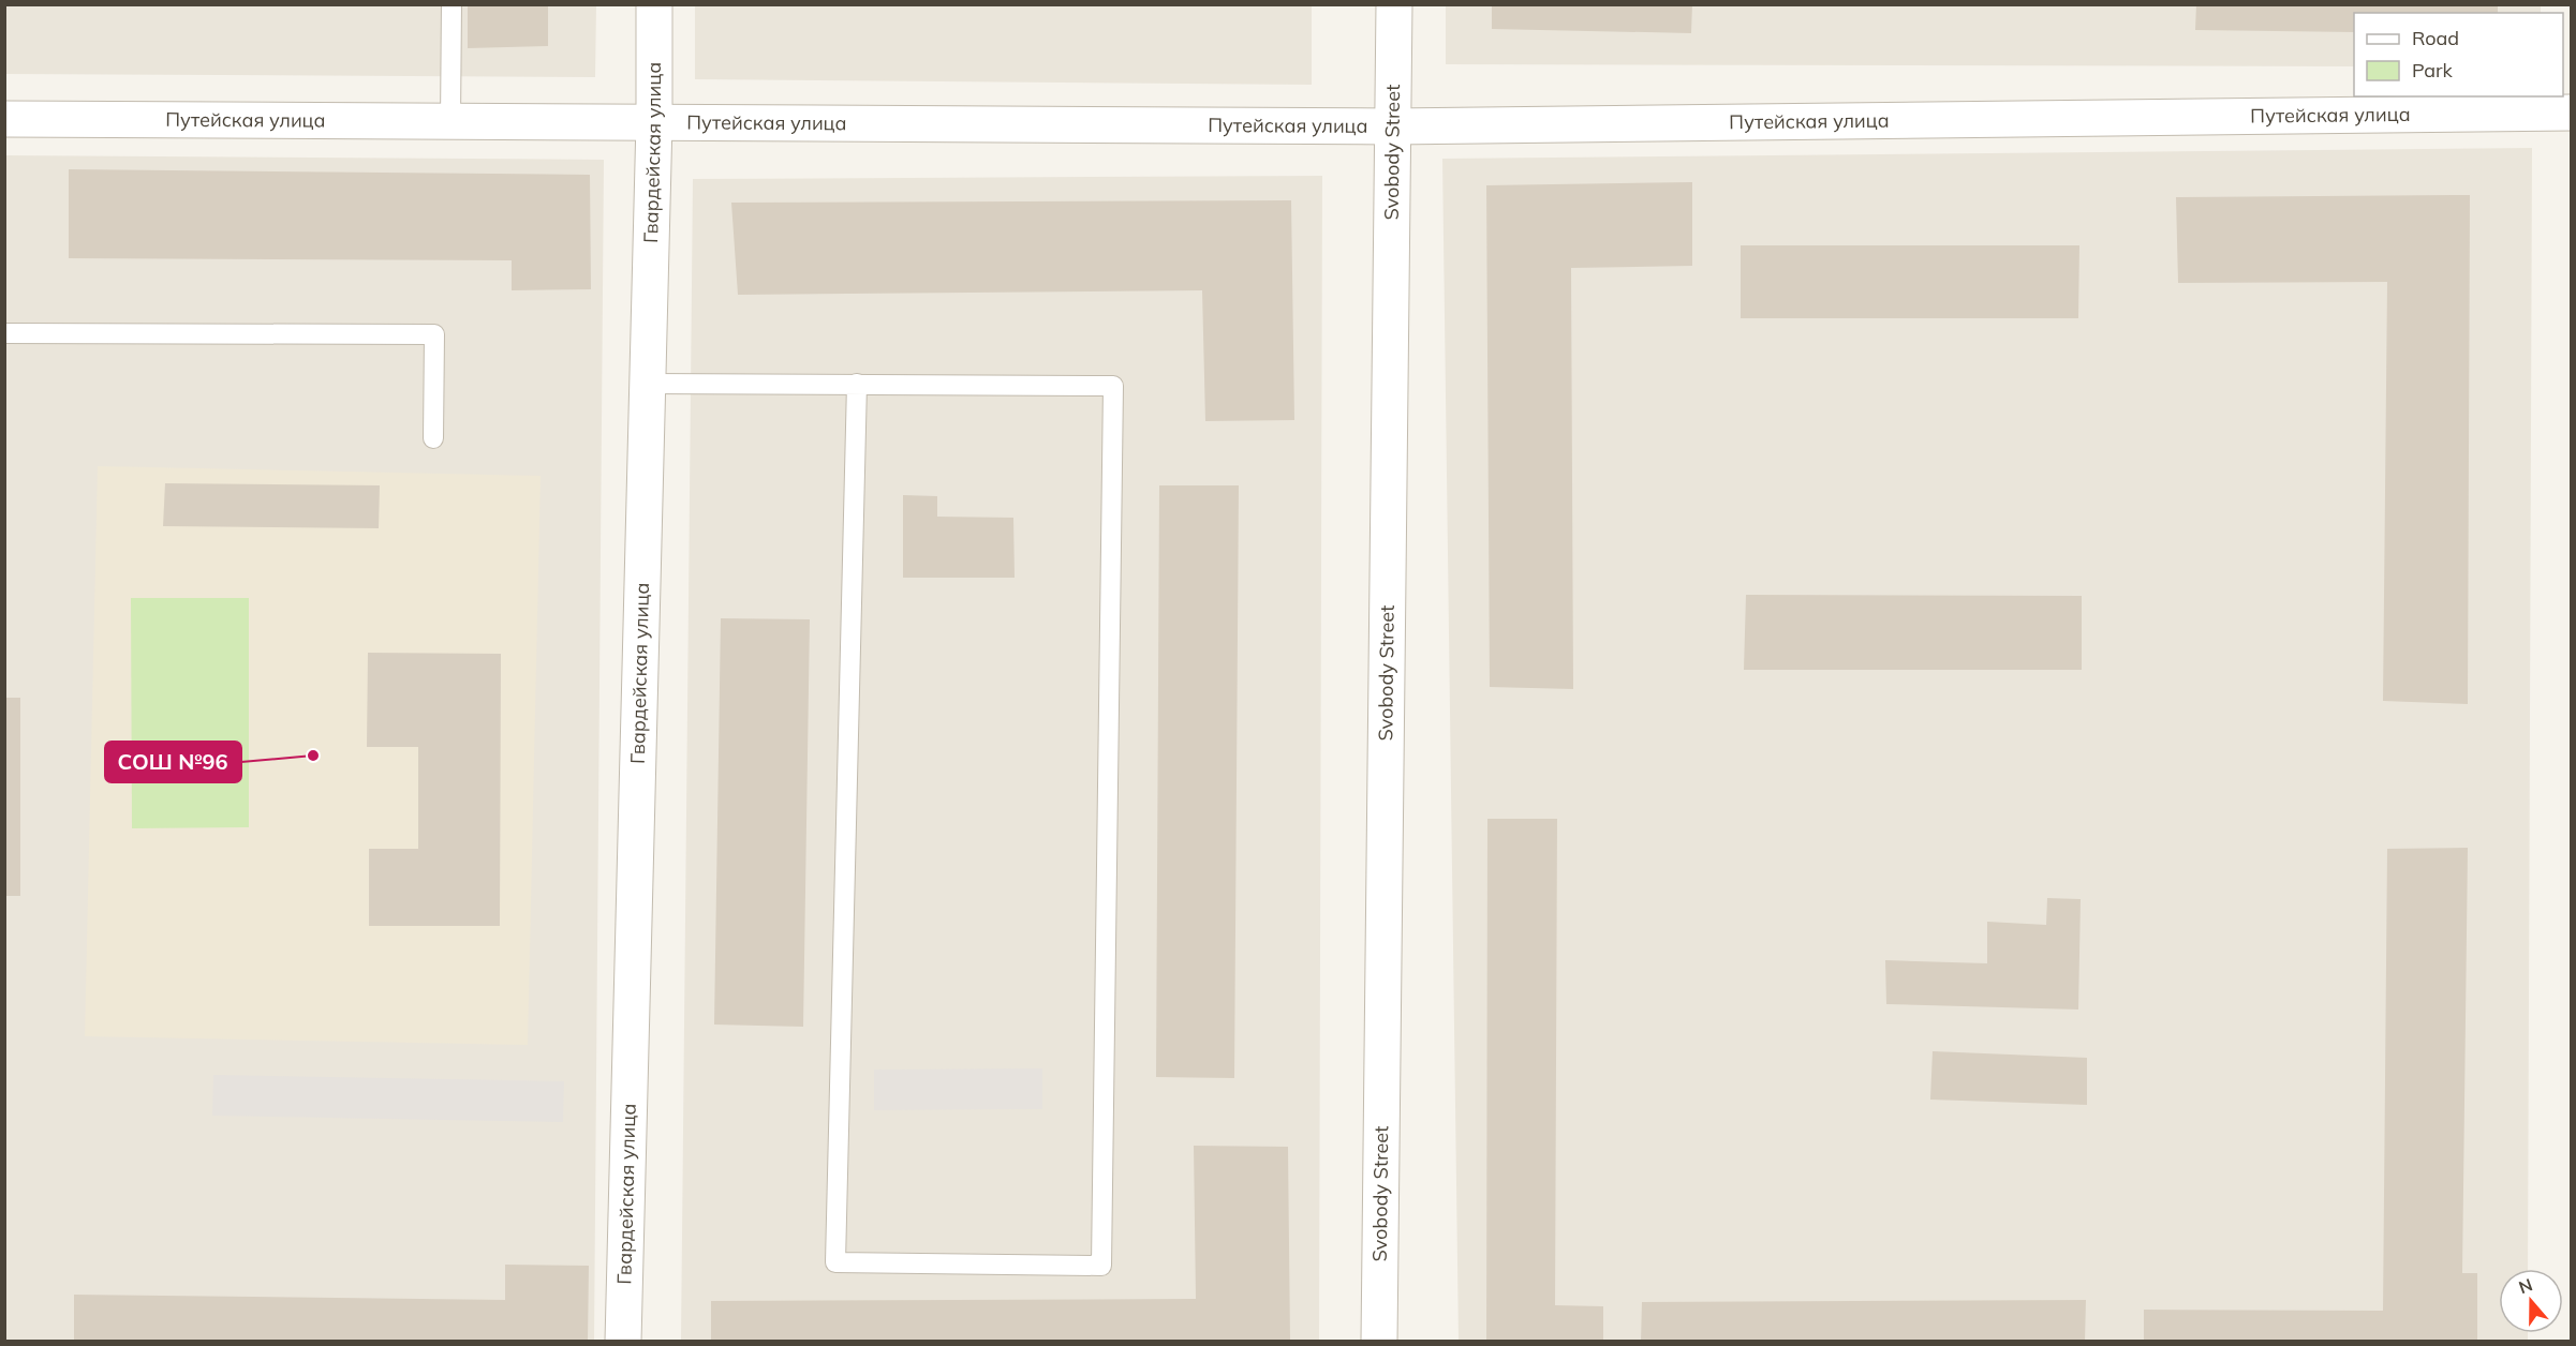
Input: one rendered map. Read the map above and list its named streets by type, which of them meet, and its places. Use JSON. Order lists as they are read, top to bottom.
{
  "streets": {
    "street": ["Путейская улица", "Гвардейская улица", "Svobody Street"]
  },
  "crossings": [
    ["Путейская улица", "Гвардейская улица"],
    ["Путейская улица", "Svobody Street"]
  ],
  "places": ["СОШ №96"],
  "legend": ["Road", "Park"],
  "north": "top"
}
